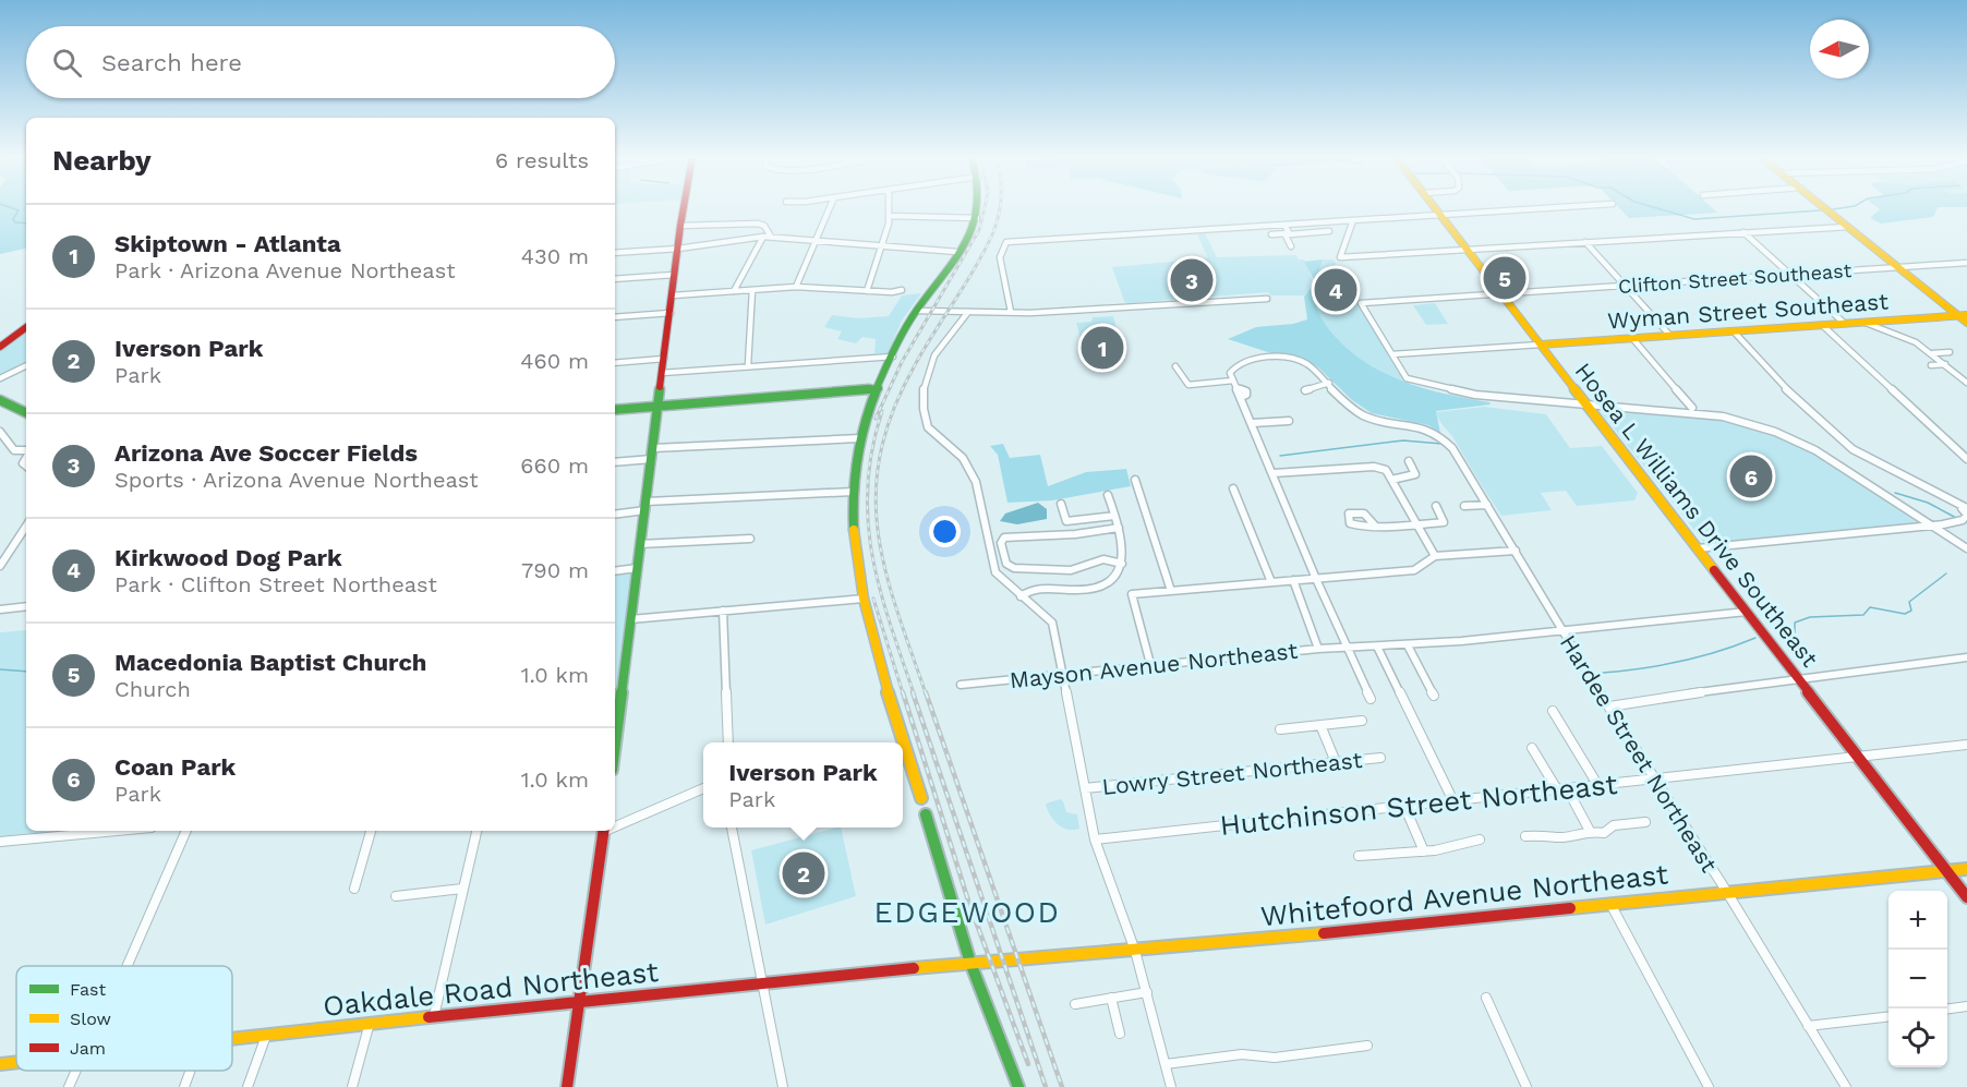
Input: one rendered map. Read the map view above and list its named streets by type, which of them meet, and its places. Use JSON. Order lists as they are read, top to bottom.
{
  "streets": {
    "main road": [
      "Wyman Street Southeast",
      "Hosea L Williams Drive Southeast",
      "Whitefoord Avenue Northeast",
      "Oakdale Road Northeast"
    ],
    "street": [
      "Clifton Street Southeast",
      "Mayson Avenue Northeast",
      "Hardee Street Northeast",
      "Lowry Street Northeast",
      "Hutchinson Street Northeast"
    ]
  },
  "crossings": [
    ["Clifton Street Southeast", "Hosea L Williams Drive Southeast"],
    ["Wyman Street Southeast", "Hosea L Williams Drive Southeast"],
    ["Hosea L Williams Drive Southeast", "Mayson Avenue Northeast"],
    ["Hosea L Williams Drive Southeast", "Hutchinson Street Northeast"],
    ["Hosea L Williams Drive Southeast", "Whitefoord Avenue Northeast"],
    ["Mayson Avenue Northeast", "Hardee Street Northeast"],
    ["Hardee Street Northeast", "Hutchinson Street Northeast"],
    ["Hardee Street Northeast", "Whitefoord Avenue Northeast"],
    ["Whitefoord Avenue Northeast", "Oakdale Road Northeast"]
  ],
  "districts": ["EDGEWOOD"],
  "legend": ["Fast", "Slow", "Jam"],
  "north": "left",
  "page": {
    "search": "Search here",
    "heading": ["Nearby", "6 results"],
    "list": [
      {
        "mark": "1",
        "name": "Skiptown - Atlanta",
        "note": "Park · Arizona Avenue Northeast",
        "value": "430 m"
      },
      {
        "mark": "2",
        "name": "Iverson Park",
        "note": "Park",
        "value": "460 m"
      },
      {
        "mark": "3",
        "name": "Arizona Ave Soccer Fields",
        "note": "Sports · Arizona Avenue Northeast",
        "value": "660 m"
      },
      {
        "mark": "4",
        "name": "Kirkwood Dog Park",
        "note": "Park · Clifton Street Northeast",
        "value": "790 m"
      },
      {
        "mark": "5",
        "name": "Macedonia Baptist Church",
        "note": "Church",
        "value": "1.0 km"
      },
      {
        "mark": "6",
        "name": "Coan Park",
        "note": "Park",
        "value": "1.0 km"
      }
    ],
    "pins": [
      "5",
      "3",
      "4",
      "1",
      "6",
      "2"
    ],
    "popup": ["Iverson Park", "Park"],
    "map_buttons": ["+", "−"]
  }
}
